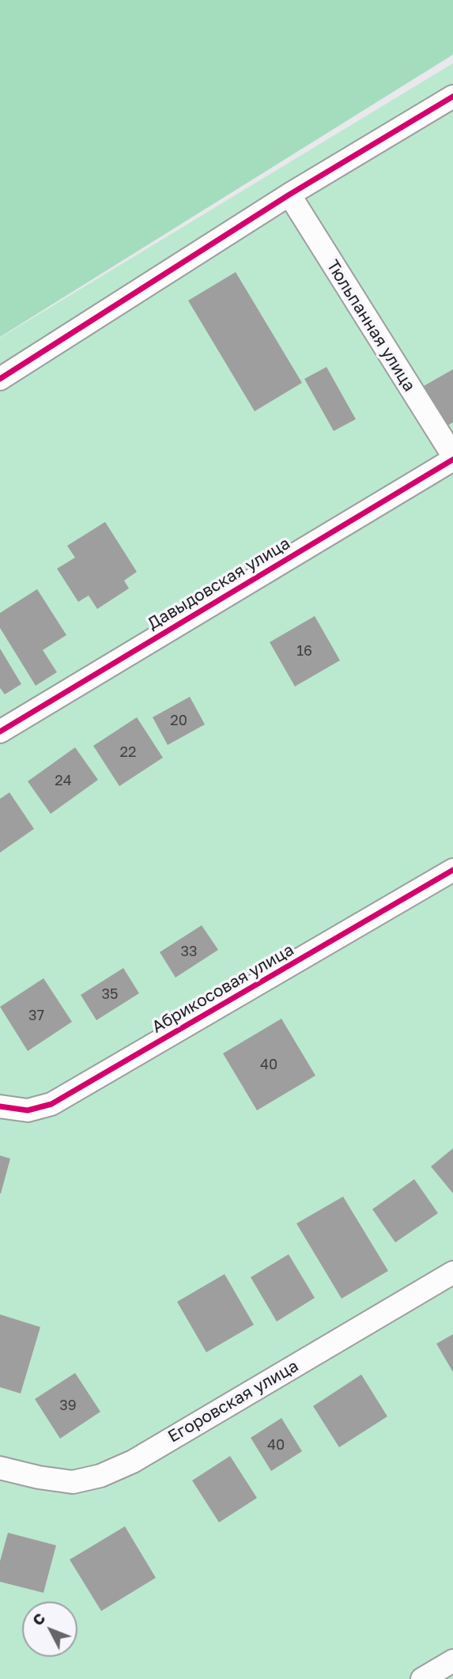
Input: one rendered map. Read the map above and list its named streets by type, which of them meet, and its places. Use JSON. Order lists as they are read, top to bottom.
{
  "streets": {
    "street": [
      "Тюльпанная улица",
      "Давыдовская улица",
      "Абрикосовая улица",
      "Егоровская улица"
    ]
  },
  "crossings": [
    ["Тюльпанная улица", "Давыдовская улица"]
  ],
  "house_numbers": [
    "16",
    "20",
    "22",
    "24",
    "33",
    "35",
    "37",
    "40",
    "39",
    "40"
  ],
  "north": "top left"
}
